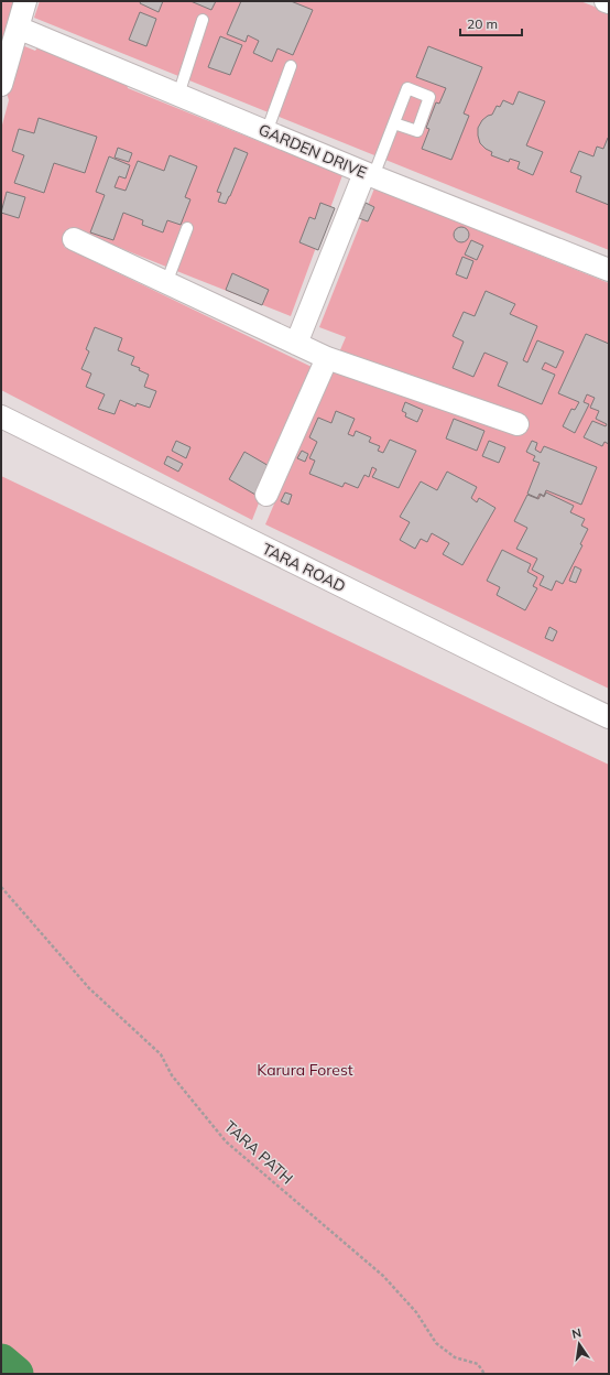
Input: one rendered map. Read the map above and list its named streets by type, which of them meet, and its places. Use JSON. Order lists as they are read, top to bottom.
{
  "streets": {
    "street": ["GARDEN DRIVE", "TARA ROAD"],
    "path": ["TARA PATH"]
  },
  "parks": ["Karura Forest"],
  "scale_bar": "20 m",
  "north": "top"
}
